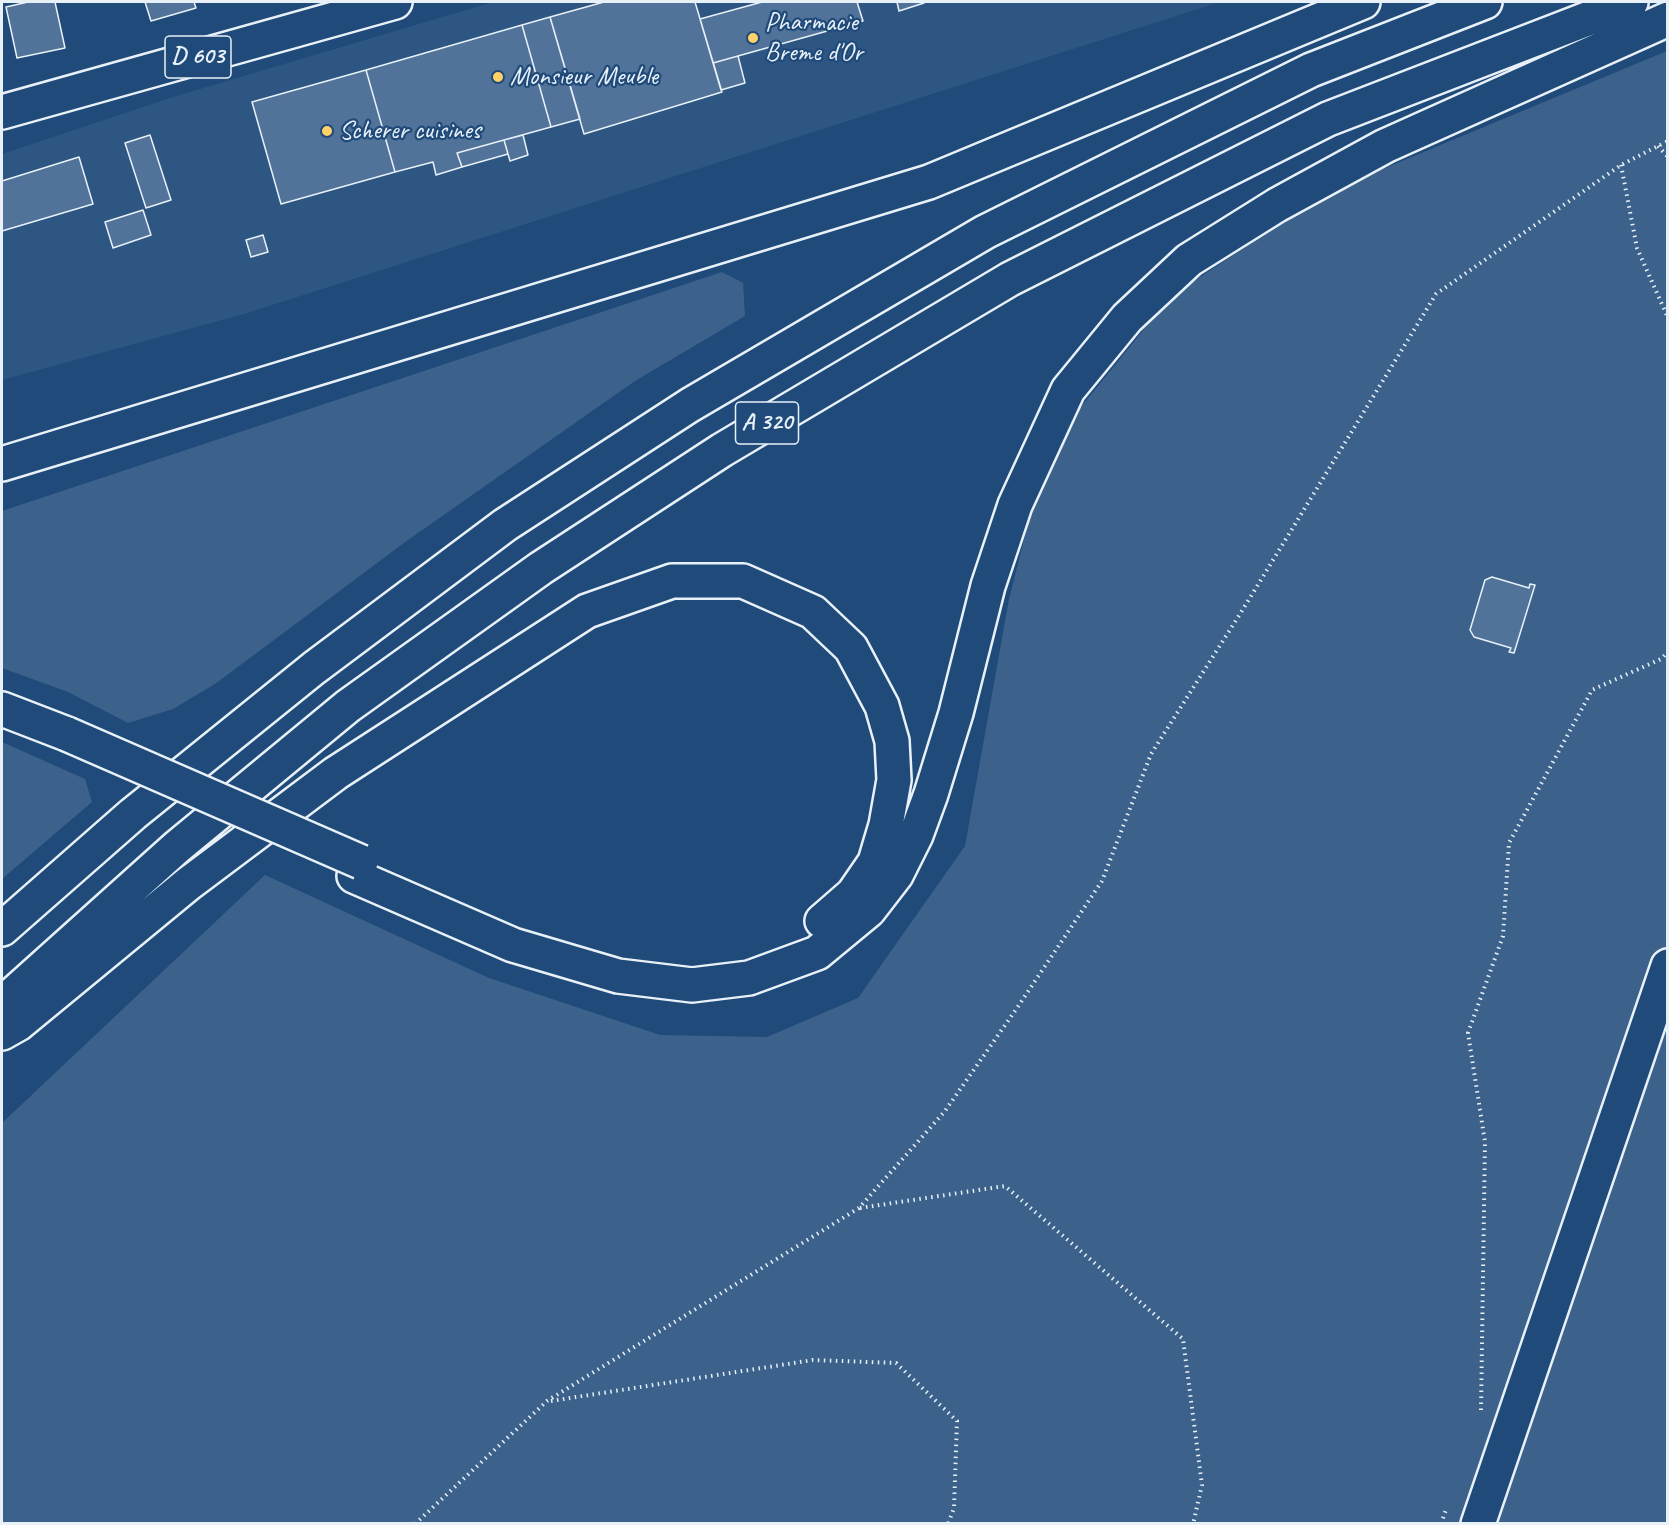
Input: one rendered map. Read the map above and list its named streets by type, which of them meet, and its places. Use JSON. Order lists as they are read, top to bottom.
{
  "streets": {
    "main road": ["D 603", "A 320"]
  },
  "places": ["Pharmacie Breme d'Or", "Monsieur Meuble", "Scherer cuisines"]
}
